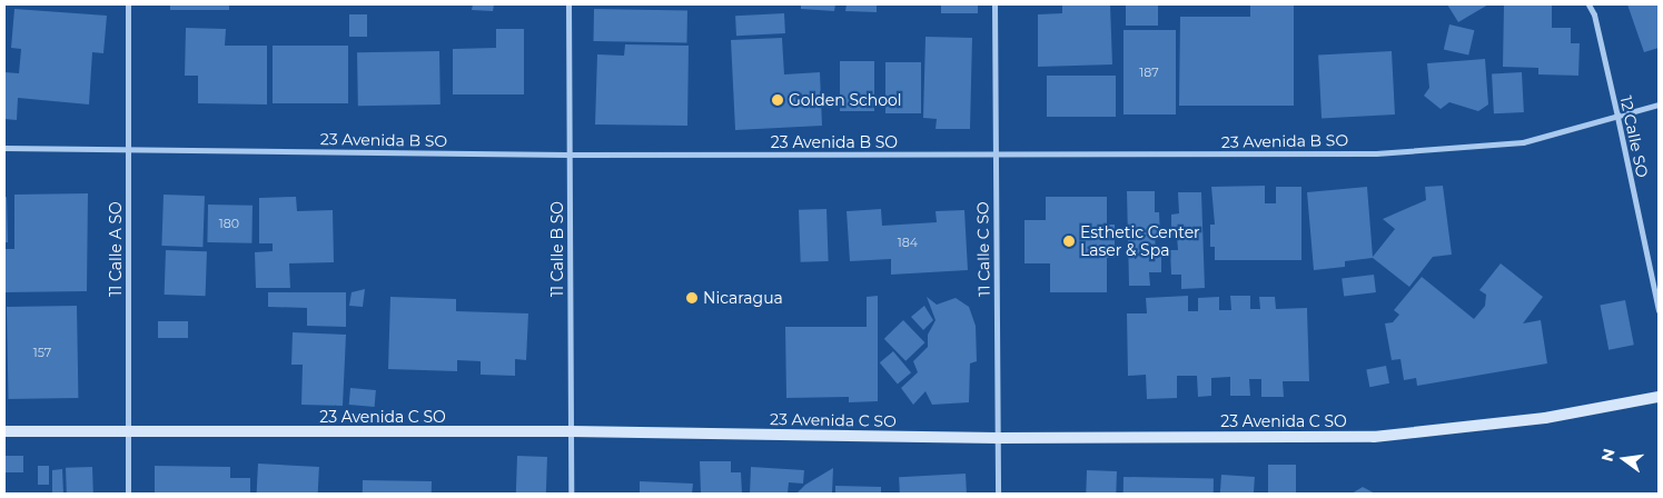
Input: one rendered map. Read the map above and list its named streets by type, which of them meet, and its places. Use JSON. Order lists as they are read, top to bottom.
{
  "streets": {
    "street": [
      "12 Calle SO",
      "23 Avenida B SO",
      "11 Calle A SO",
      "11 Calle B SO",
      "11 Calle C SO",
      "23 Avenida C SO"
    ]
  },
  "crossings": [
    ["12 Calle SO", "23 Avenida B SO"],
    ["23 Avenida B SO", "11 Calle A SO"],
    ["23 Avenida B SO", "11 Calle B SO"],
    ["23 Avenida B SO", "11 Calle C SO"],
    ["11 Calle A SO", "23 Avenida C SO"],
    ["11 Calle B SO", "23 Avenida C SO"],
    ["11 Calle C SO", "23 Avenida C SO"]
  ],
  "places": ["Golden School", "Esthetic Center Laser & Spa", "Nicaragua"],
  "house_numbers": [
    "187",
    "180",
    "184",
    "157"
  ],
  "north": "left"
}
